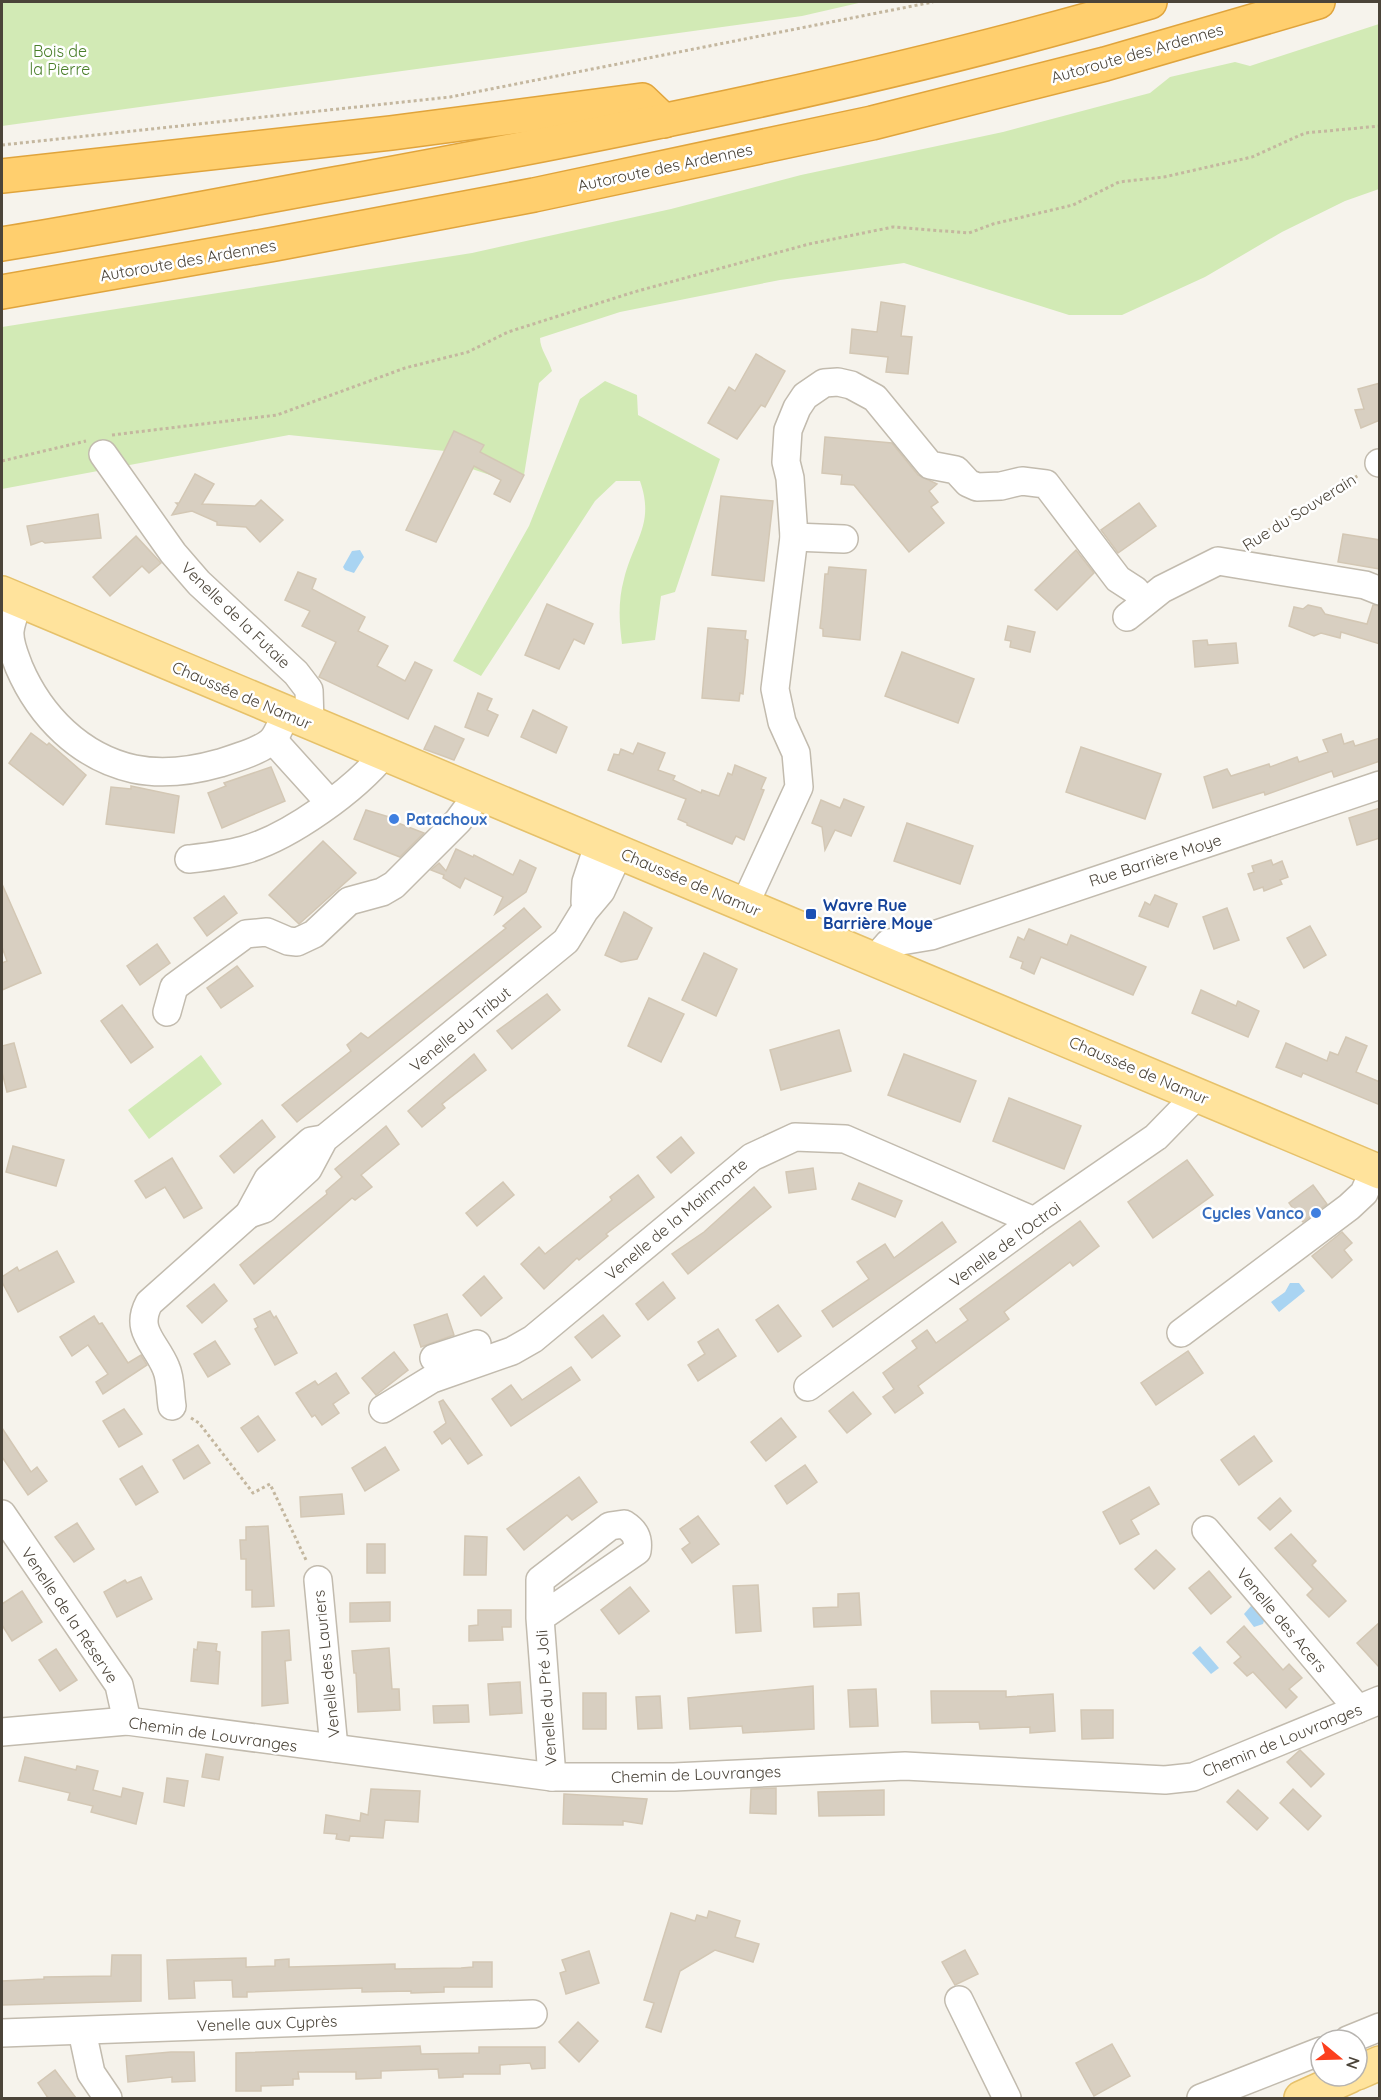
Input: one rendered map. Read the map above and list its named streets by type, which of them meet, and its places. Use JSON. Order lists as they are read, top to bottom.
{
  "streets": {
    "highway": ["Autoroute des Ardennes"],
    "main road": ["Chaussée de Namur"],
    "street": [
      "Venelle de la Futaie",
      "Rue Barrière Moye",
      "Venelle du Tribut",
      "Venelle de la Mainmorte",
      "Venelle de l'Octroi",
      "Venelle de la Réserve",
      "Venelle des Acers",
      "Venelle des Lauriers",
      "Venelle du Pré Joli",
      "Chemin de Louvranges",
      "Venelle aux Cyprès"
    ],
    "path": ["Rue du Souverain"]
  },
  "crossings": [
    ["Venelle de la Futaie", "Chaussée de Namur"],
    ["Chaussée de Namur", "Rue Barrière Moye"],
    ["Chaussée de Namur", "Venelle du Tribut"],
    ["Chaussée de Namur", "Venelle de l'Octroi"],
    ["Venelle de la Mainmorte", "Venelle de l'Octroi"],
    ["Venelle de la Réserve", "Chemin de Louvranges"],
    ["Venelle des Acers", "Chemin de Louvranges"],
    ["Venelle des Lauriers", "Chemin de Louvranges"],
    ["Venelle du Pré Joli", "Chemin de Louvranges"]
  ],
  "parks": ["Bois de la Pierre"],
  "places": {
    "other": ["Patachoux", "Cycles Vanco"],
    "transit": ["Wavre Rue Barrière Moye"]
  },
  "north": "right"
}
